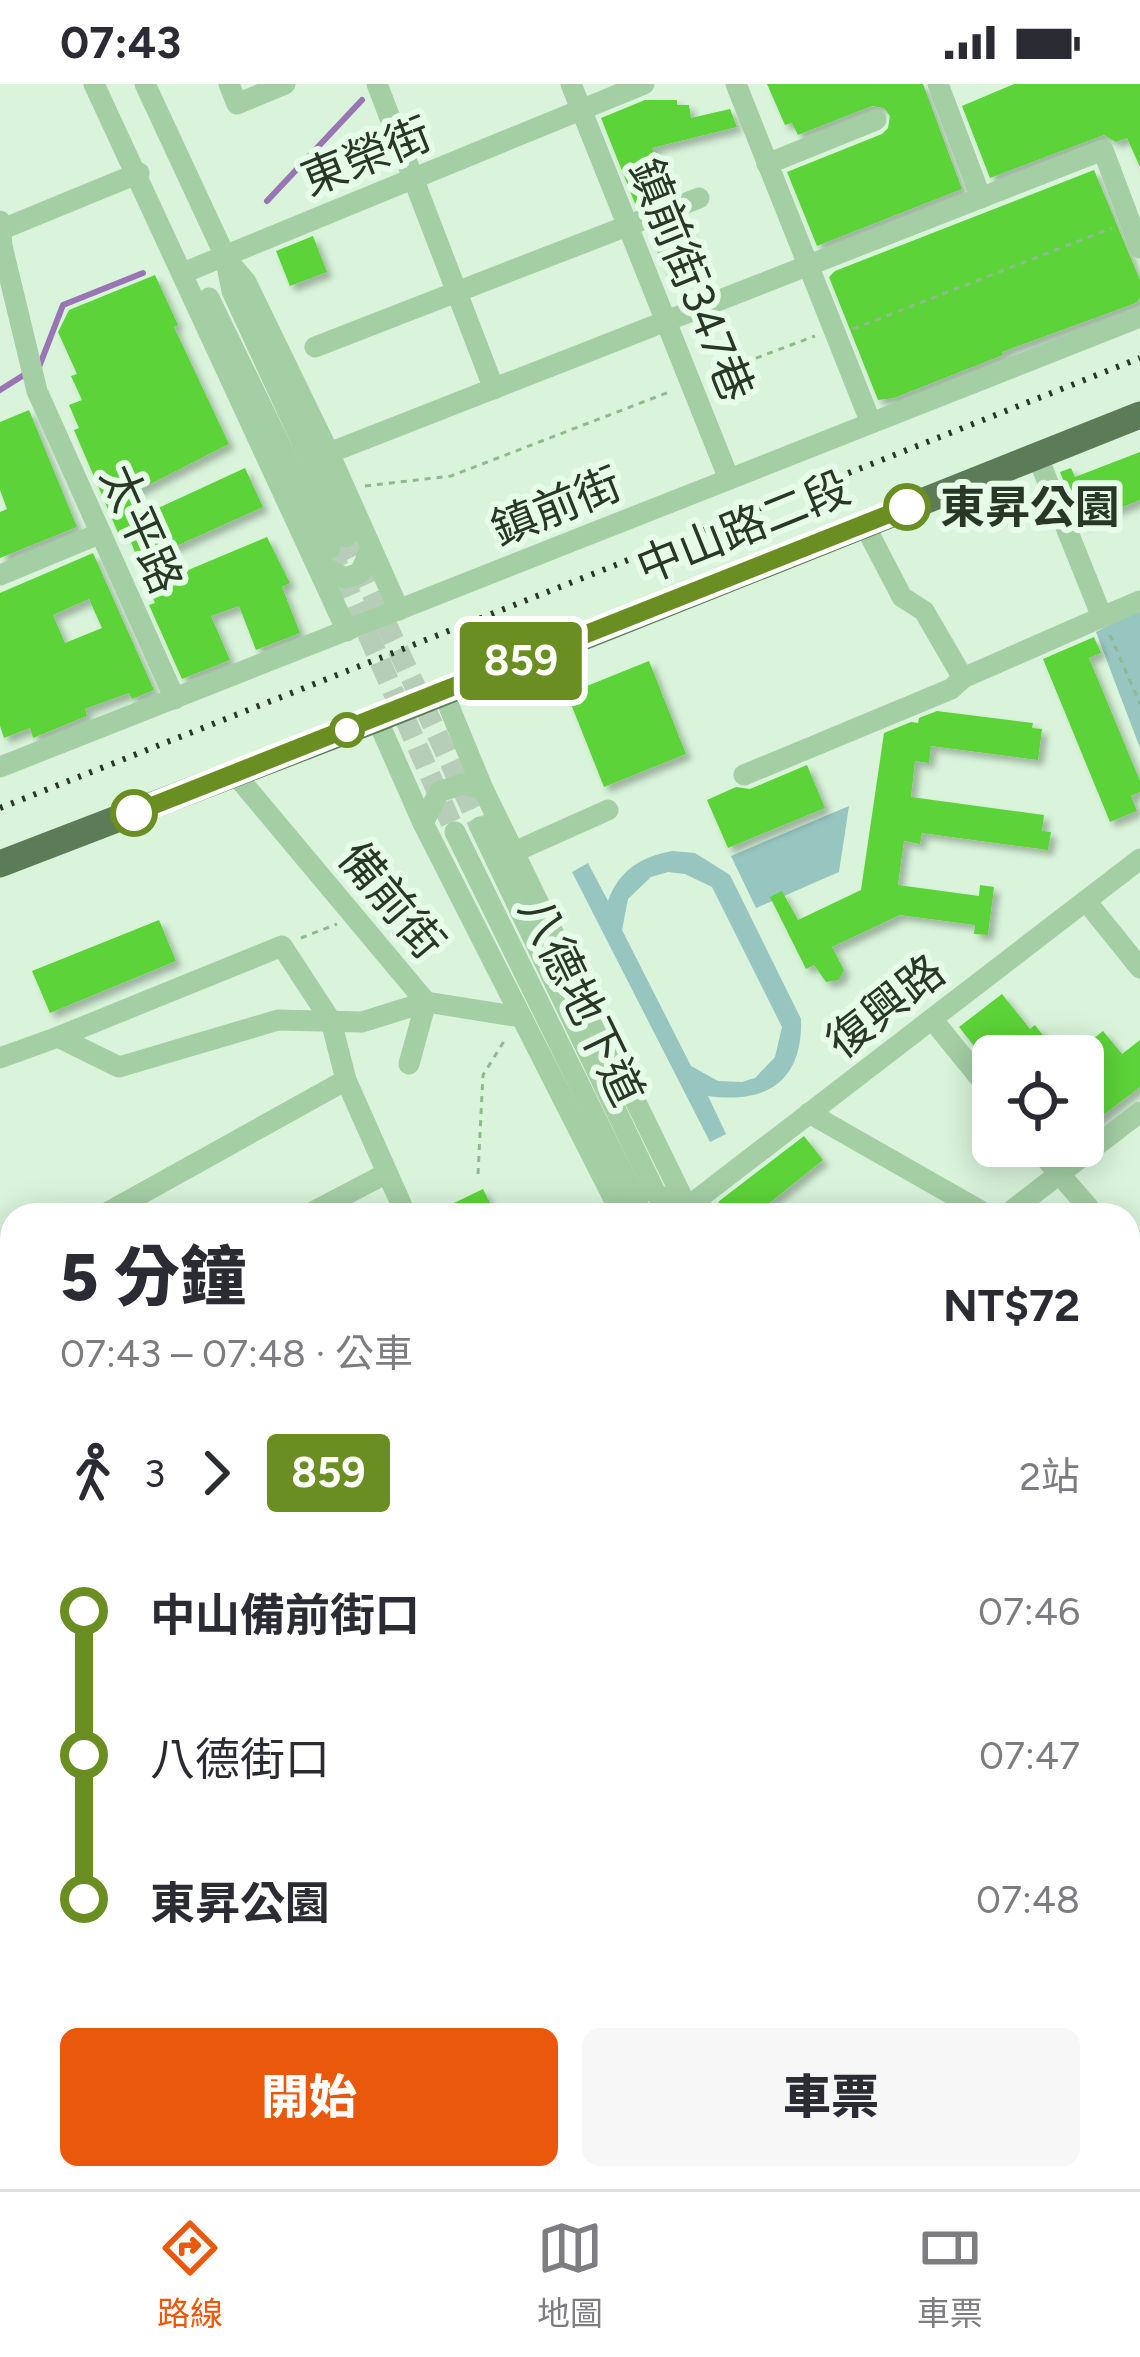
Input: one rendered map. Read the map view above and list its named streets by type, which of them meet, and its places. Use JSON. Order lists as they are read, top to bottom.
{
  "streets": {
    "main road": ["中山路二段"],
    "street": [
      "東榮街",
      "鎮前街347巷",
      "鎮前街",
      "太平路",
      "備前街",
      "八德地下道",
      "復興路"
    ]
  },
  "crossings": [
    ["東榮街", "鎮前街347巷"],
    ["鎮前街347巷", "鎮前街"],
    ["鎮前街", "太平路"],
    ["中山路二段", "備前街"]
  ],
  "places": ["東昇公園"],
  "lines": ["bus line 859"],
  "page": {
    "status": "07:43",
    "on_map": "859",
    "heading": ["5 分鐘", "07:43 – 07:48 · 公車", "NT$72"],
    "legs": ["3", "859", "2站"],
    "list": [
      {
        "name": "中山備前街口",
        "value": "07:46"
      },
      {
        "name": "八德街口",
        "value": "07:47"
      },
      {
        "name": "東昇公園",
        "value": "07:48"
      }
    ],
    "buttons": ["開始", "車票"],
    "tabs": ["路線", "地圖", "車票"]
  }
}
